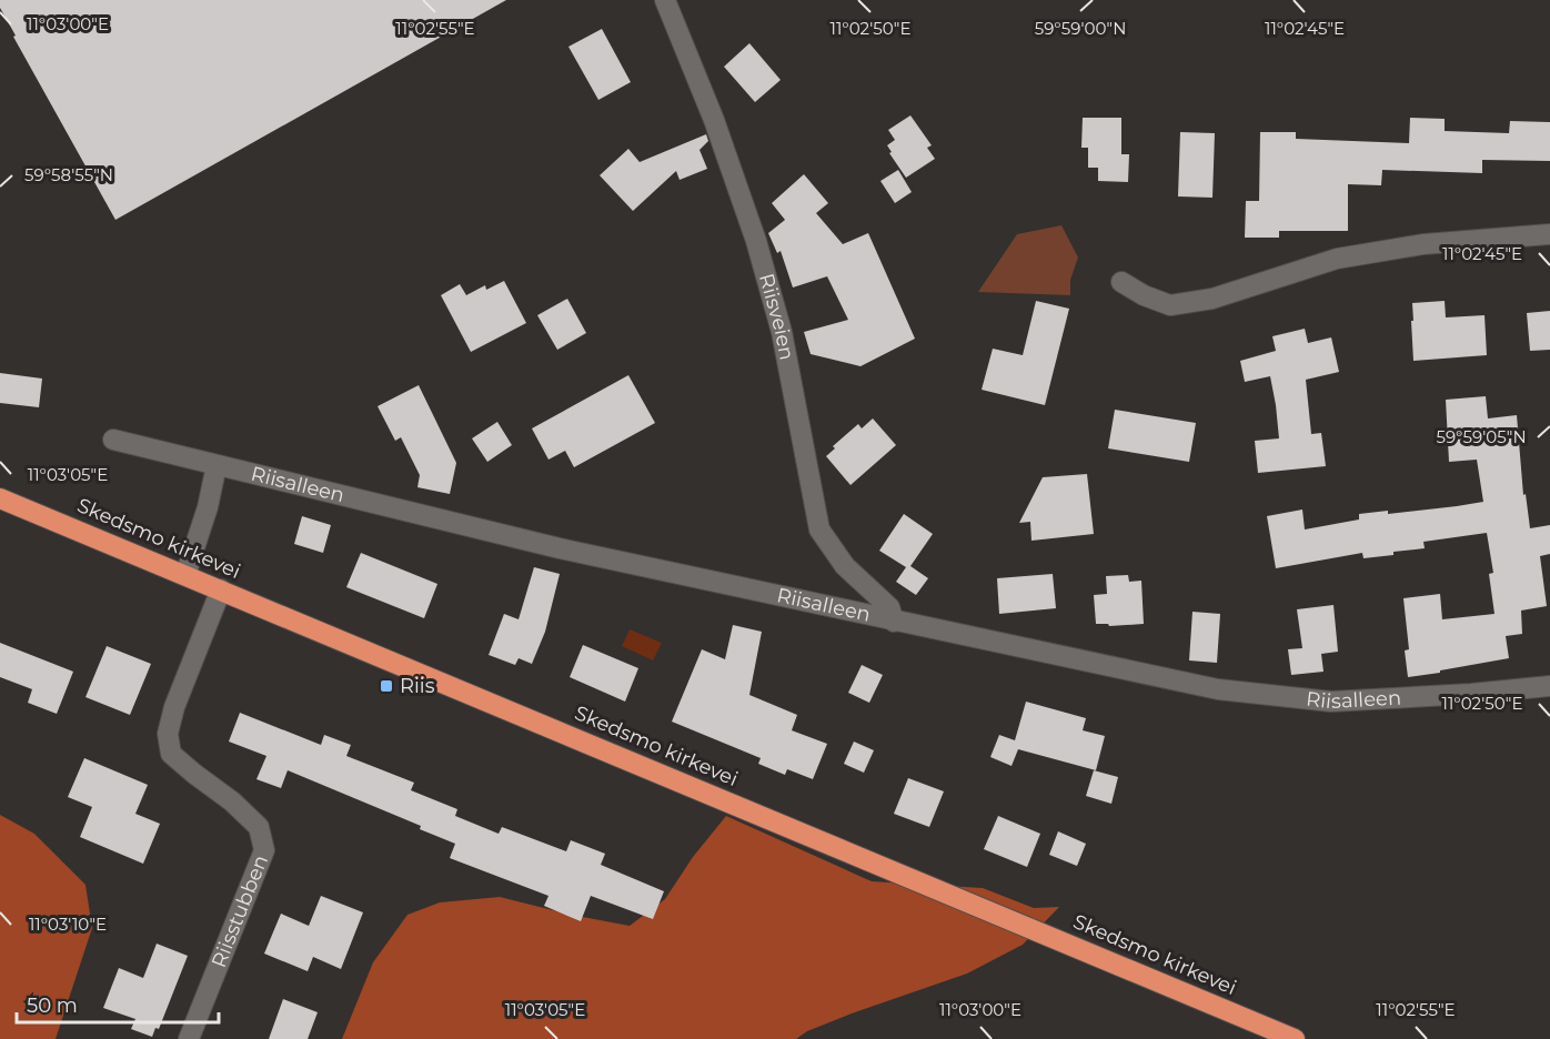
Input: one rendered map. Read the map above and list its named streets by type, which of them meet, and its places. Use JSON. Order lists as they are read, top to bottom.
{
  "streets": {
    "highway": ["Skedsmo kirkevei"],
    "street": ["Riisveien", "Riisalleen", "Riisstubben"]
  },
  "crossings": [
    ["Riisveien", "Riisalleen"],
    ["Skedsmo kirkevei", "Riisstubben"]
  ],
  "places": {
    "transit": ["Riis"]
  },
  "scale_bar": "50 m",
  "coordinates": [
    "11°03'00\"E",
    "59°59'00\"N",
    "11°02'55\"E",
    "11°02'50\"E",
    "11°02'45\"E",
    "59°58'55\"N",
    "59°59'05\"N",
    "11°03'05\"E",
    "11°03'10\"E"
  ]
}
